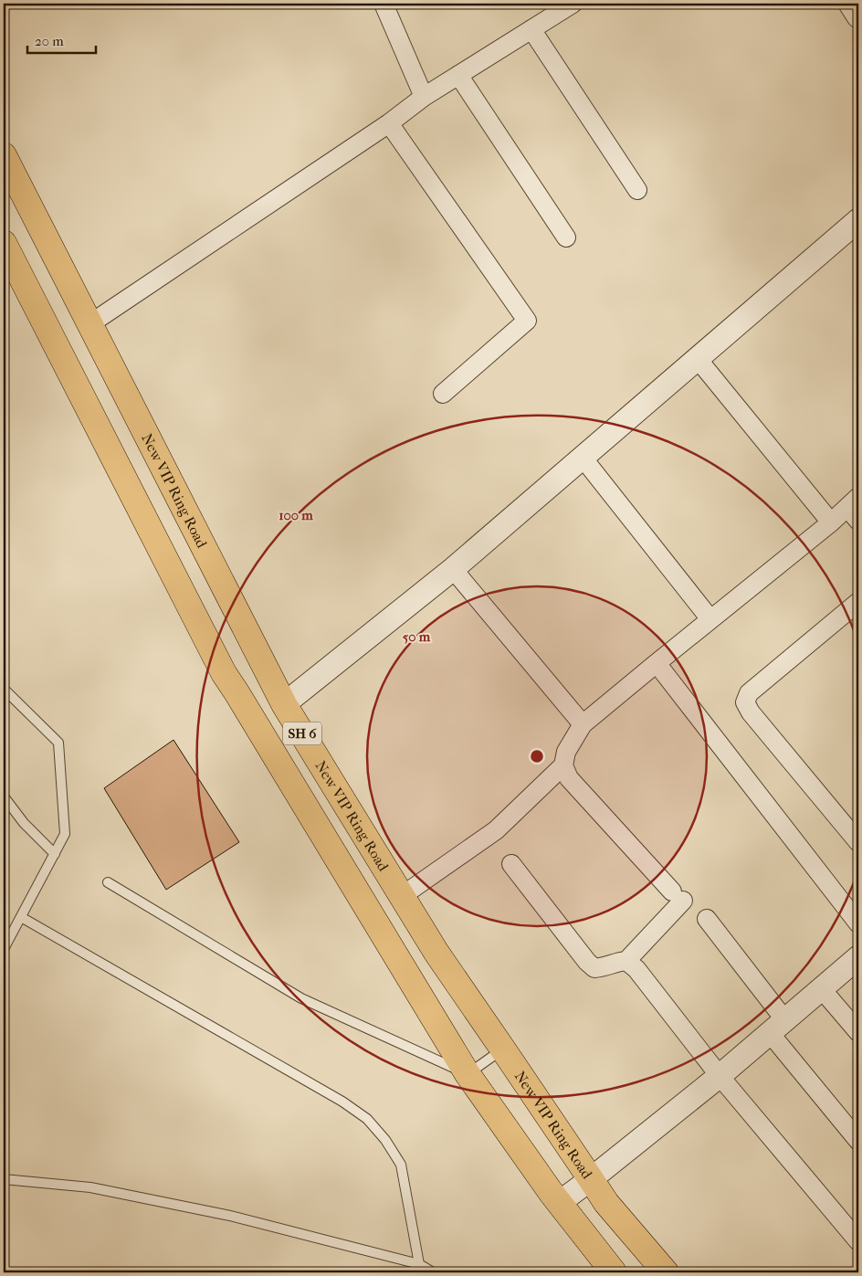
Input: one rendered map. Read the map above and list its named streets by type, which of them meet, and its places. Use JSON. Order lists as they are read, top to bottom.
{
  "streets": {
    "main road": ["New VIP Ring Road", "SH 6"]
  },
  "scale_bar": "20 m",
  "rings": ["100 m", "50 m"]
}
